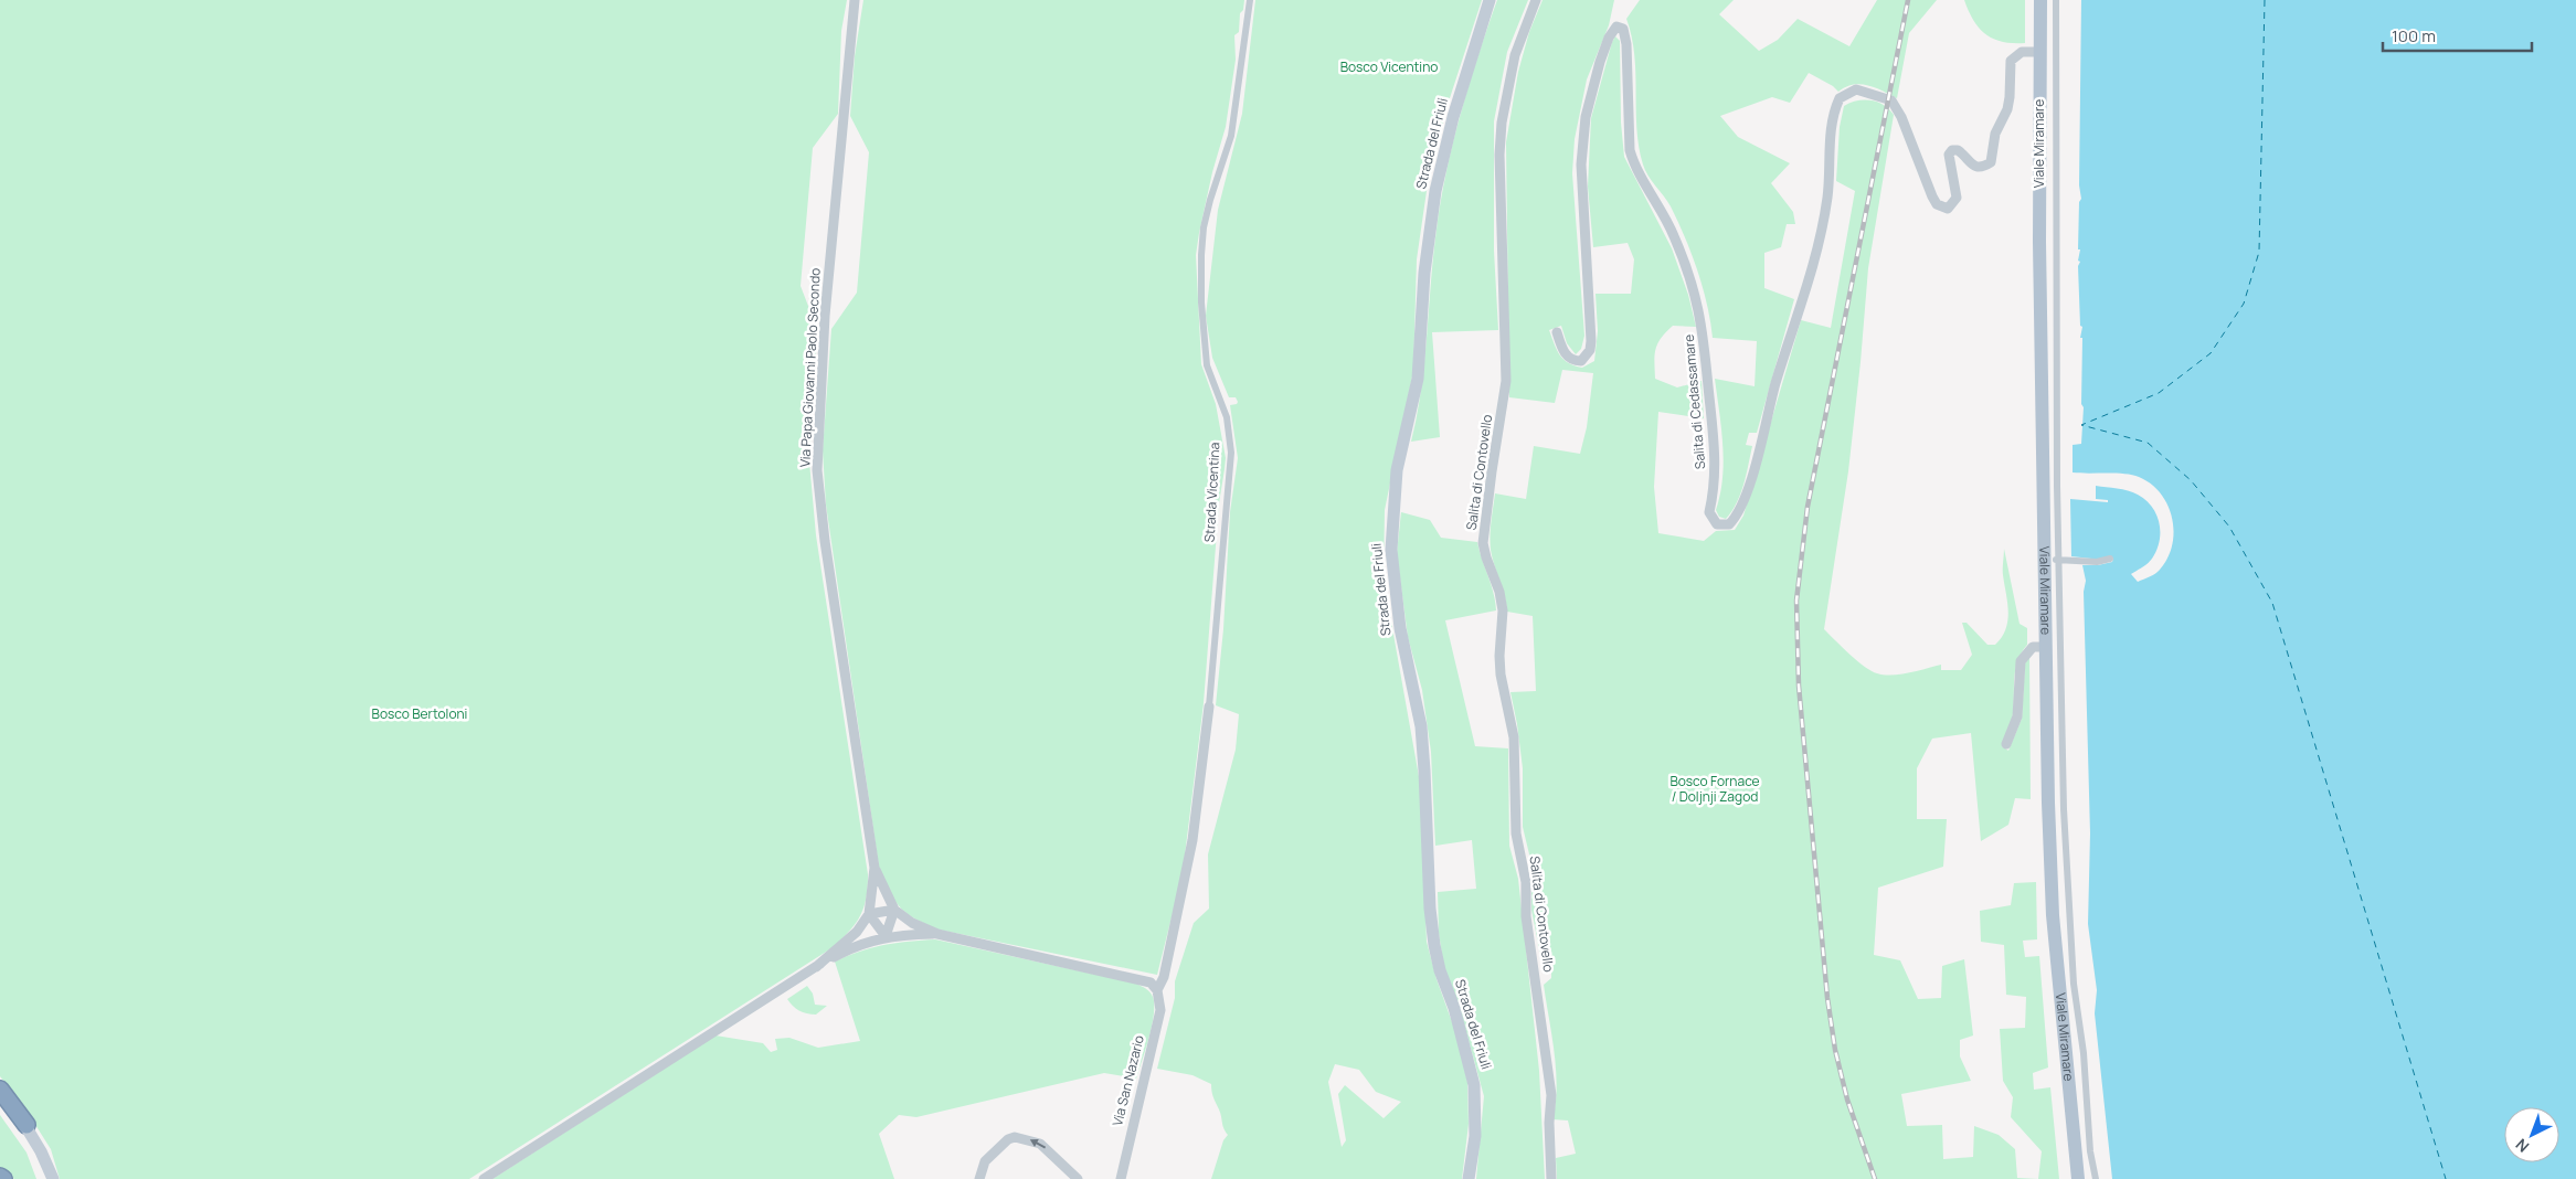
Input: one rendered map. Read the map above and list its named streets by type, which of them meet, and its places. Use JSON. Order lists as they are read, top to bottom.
{
  "streets": {
    "main road": ["Strada del Friuli", "Viale Miramare"],
    "street": [
      "Via Papa Giovanni Paolo Secondo",
      "Salita di Cedassamare",
      "Salita di Contovello",
      "Strada Vicentina",
      "Via San Nazario"
    ]
  },
  "crossings": [
    ["Viale Miramare", "Salita di Cedassamare"],
    ["Strada Vicentina", "Via San Nazario"]
  ],
  "parks": ["Bosco Vicentino", "Bosco Bertoloni", "Bosco Fornace / Doljnji Zagod"],
  "scale_bar": "100 m",
  "north": "bottom left"
}
